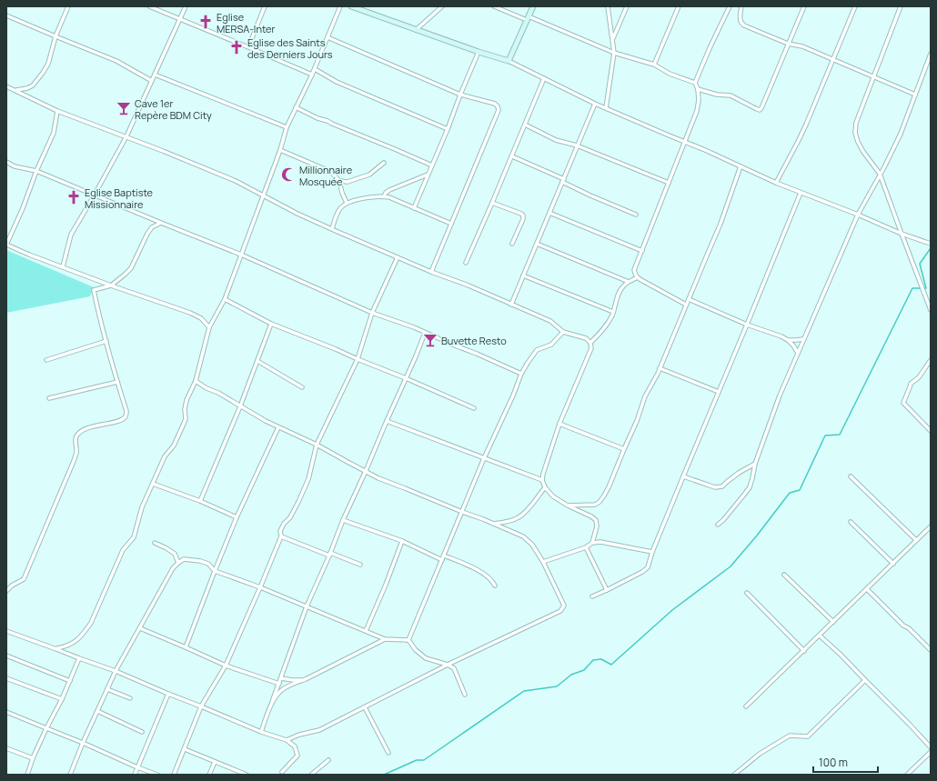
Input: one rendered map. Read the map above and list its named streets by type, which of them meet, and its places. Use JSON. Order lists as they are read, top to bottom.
{
  "places": {
    "church": ["Eglise MERSA-Inter", "Eglise des Saints des Derniers Jours", "Eglise Baptiste Missionnaire"],
    "bar": ["Cave 1er Repère BDM City", "Buvette Resto"],
    "mosque": ["Millionnaire Mosquée"]
  },
  "scale_bar": "100 m"
}
